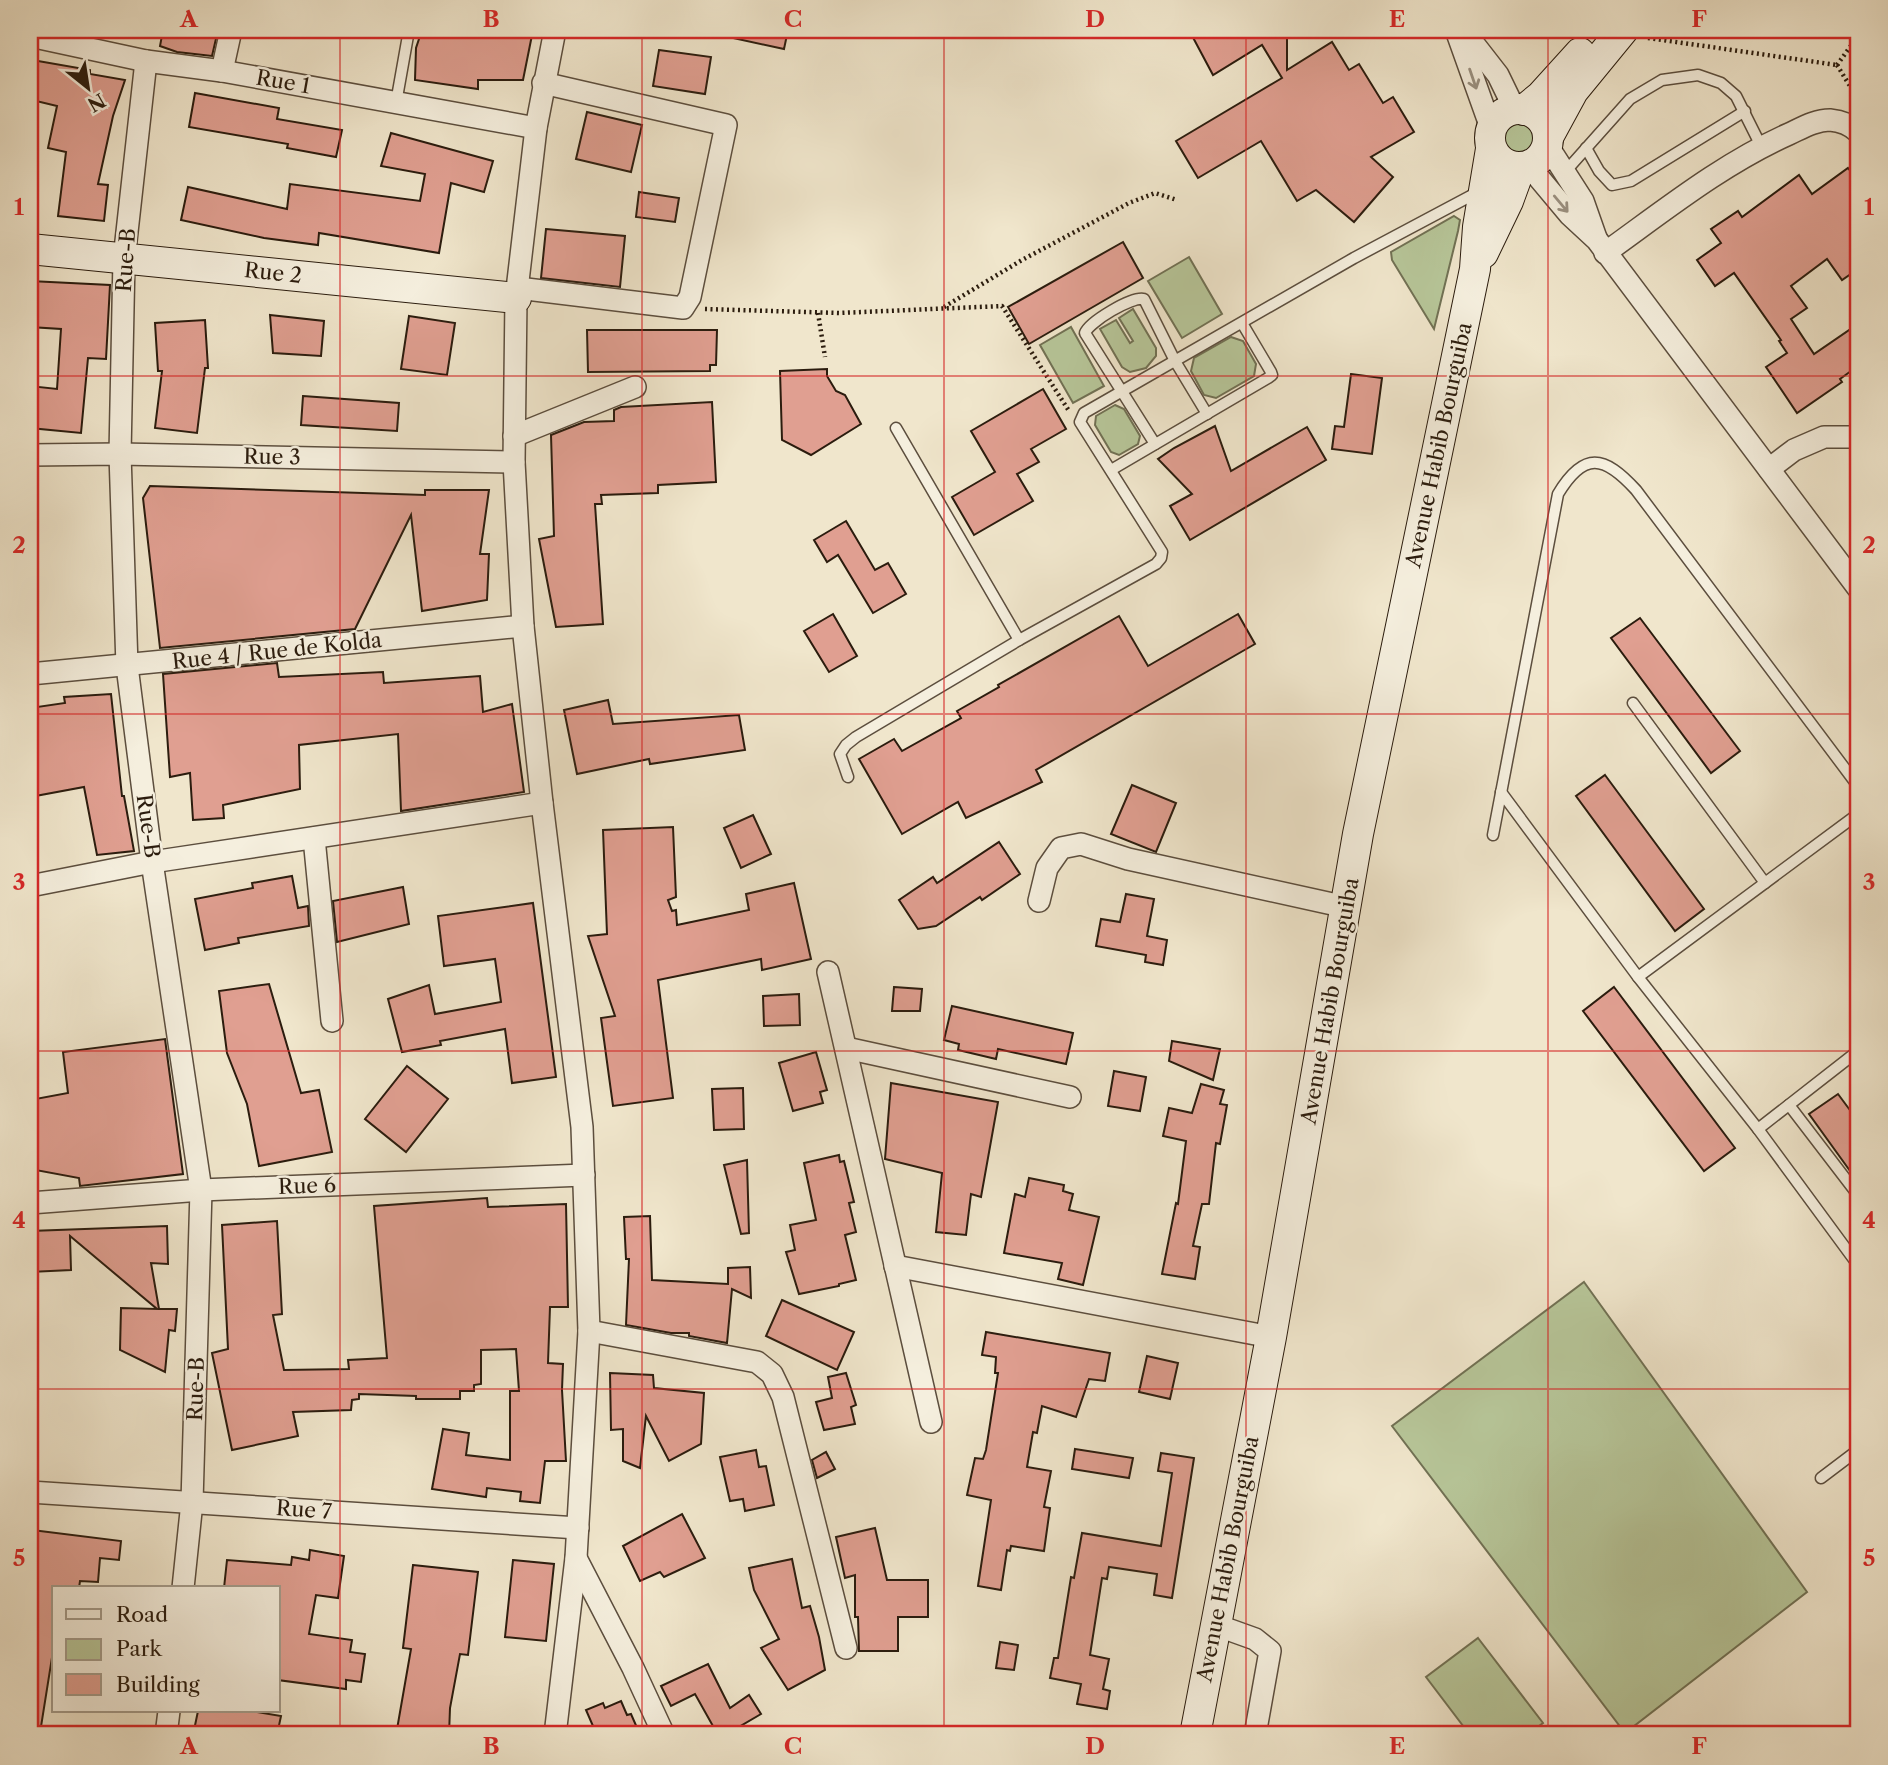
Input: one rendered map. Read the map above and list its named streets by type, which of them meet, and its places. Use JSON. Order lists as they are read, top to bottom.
{
  "streets": {
    "main road": ["Rue 2", "Avenue Habib Bourguiba"],
    "street": [
      "Rue 1",
      "Rue-B",
      "Rue 3",
      "Rue 4 / Rue de Kolda",
      "Rue 6",
      "Rue 7"
    ]
  },
  "crossings": [
    ["Rue 1", "Rue-B"],
    ["Rue-B", "Rue 2"],
    ["Rue-B", "Rue 3"],
    ["Rue-B", "Rue 4 / Rue de Kolda"],
    ["Rue-B", "Rue 6"],
    ["Rue-B", "Rue 7"]
  ],
  "legend": ["Road", "Park", "Building"],
  "north": "bottom right",
  "grid": {
    "columns": [
      "A",
      "B",
      "C",
      "D",
      "E",
      "F"
    ],
    "rows": [
      "1",
      "2",
      "3",
      "4",
      "5"
    ]
  }
}
